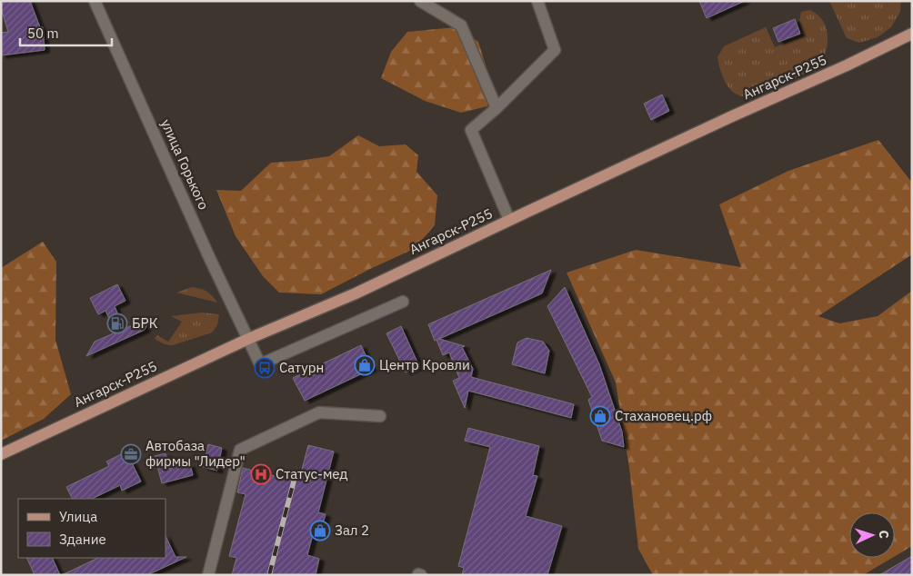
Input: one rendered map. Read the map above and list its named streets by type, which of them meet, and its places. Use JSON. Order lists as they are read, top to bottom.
{
  "streets": {
    "main road": ["Ангарск-Р255"],
    "street": ["улица Горького"]
  },
  "crossings": [
    ["Ангарск-Р255", "улица Горького"]
  ],
  "places": {
    "fuel station": ["БРК"],
    "shop": ["Центр Кровли", "Стахановец.рф", "Зал 2"],
    "bus stop": ["Сатурн"],
    "office": ["Автобаза фирмы \"Лидер\""],
    "hospital": ["Статус-мед"]
  },
  "legend": ["Улица", "Здание"],
  "scale_bar": "50 m",
  "north": "right"
}
